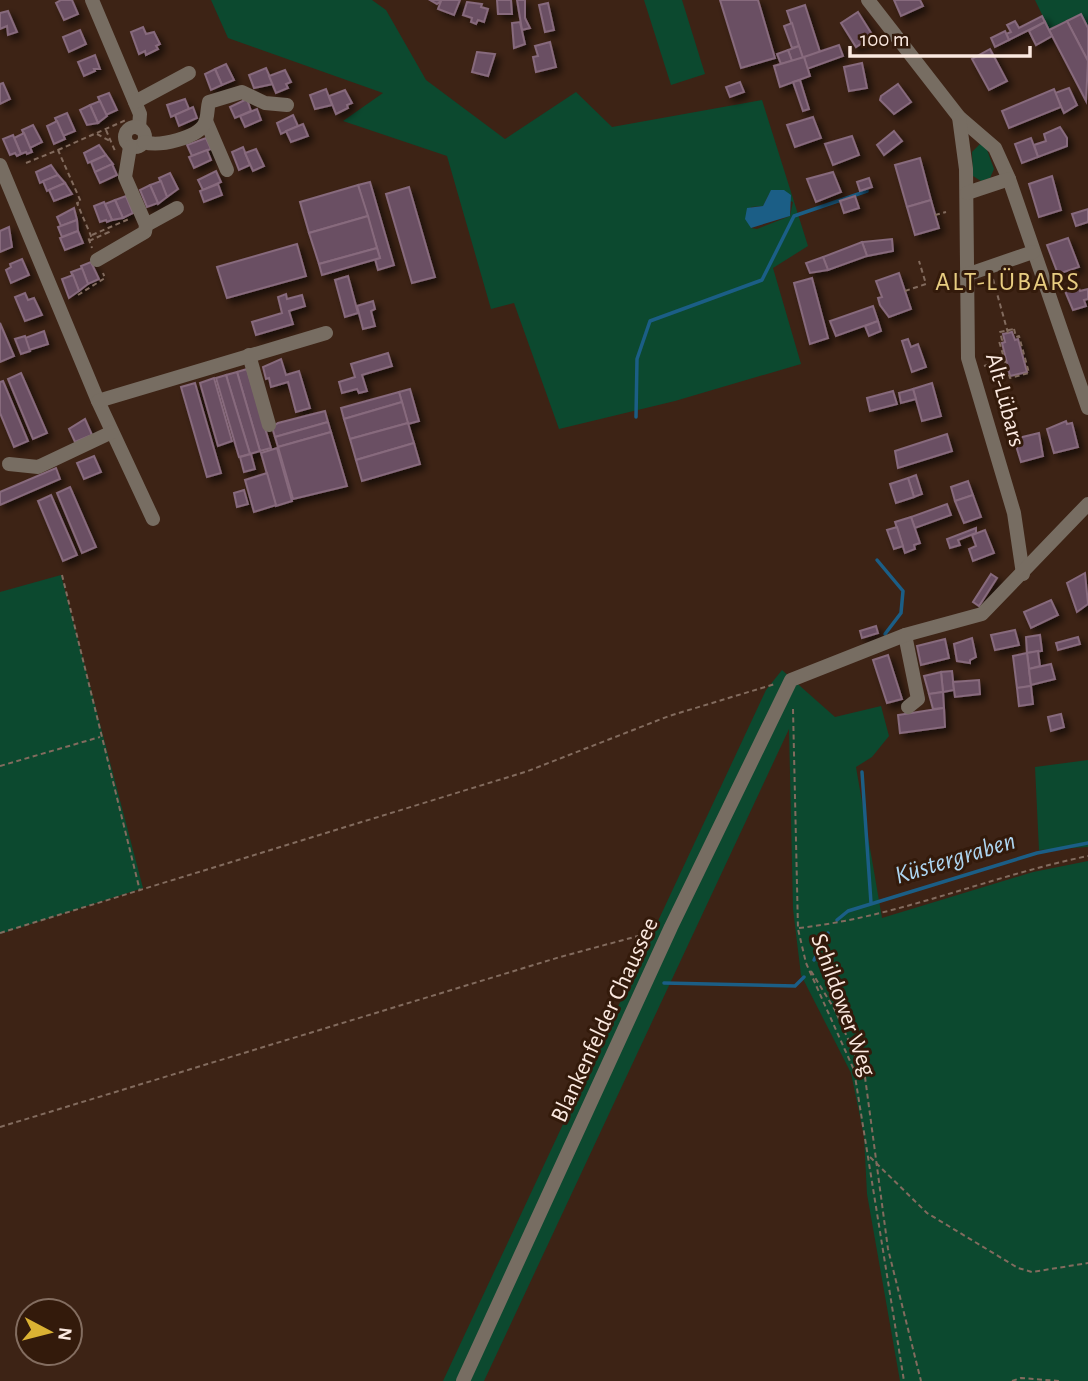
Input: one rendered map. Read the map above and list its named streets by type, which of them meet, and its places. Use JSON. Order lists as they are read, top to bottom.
{
  "streets": {
    "street": ["Alt-Lübars", "Blankenfelder Chaussee"],
    "path": ["Schildower Weg"]
  },
  "districts": ["ALT-LÜBARS"],
  "water": ["Küstergraben"],
  "scale_bar": "100 m",
  "north": "right"
}
